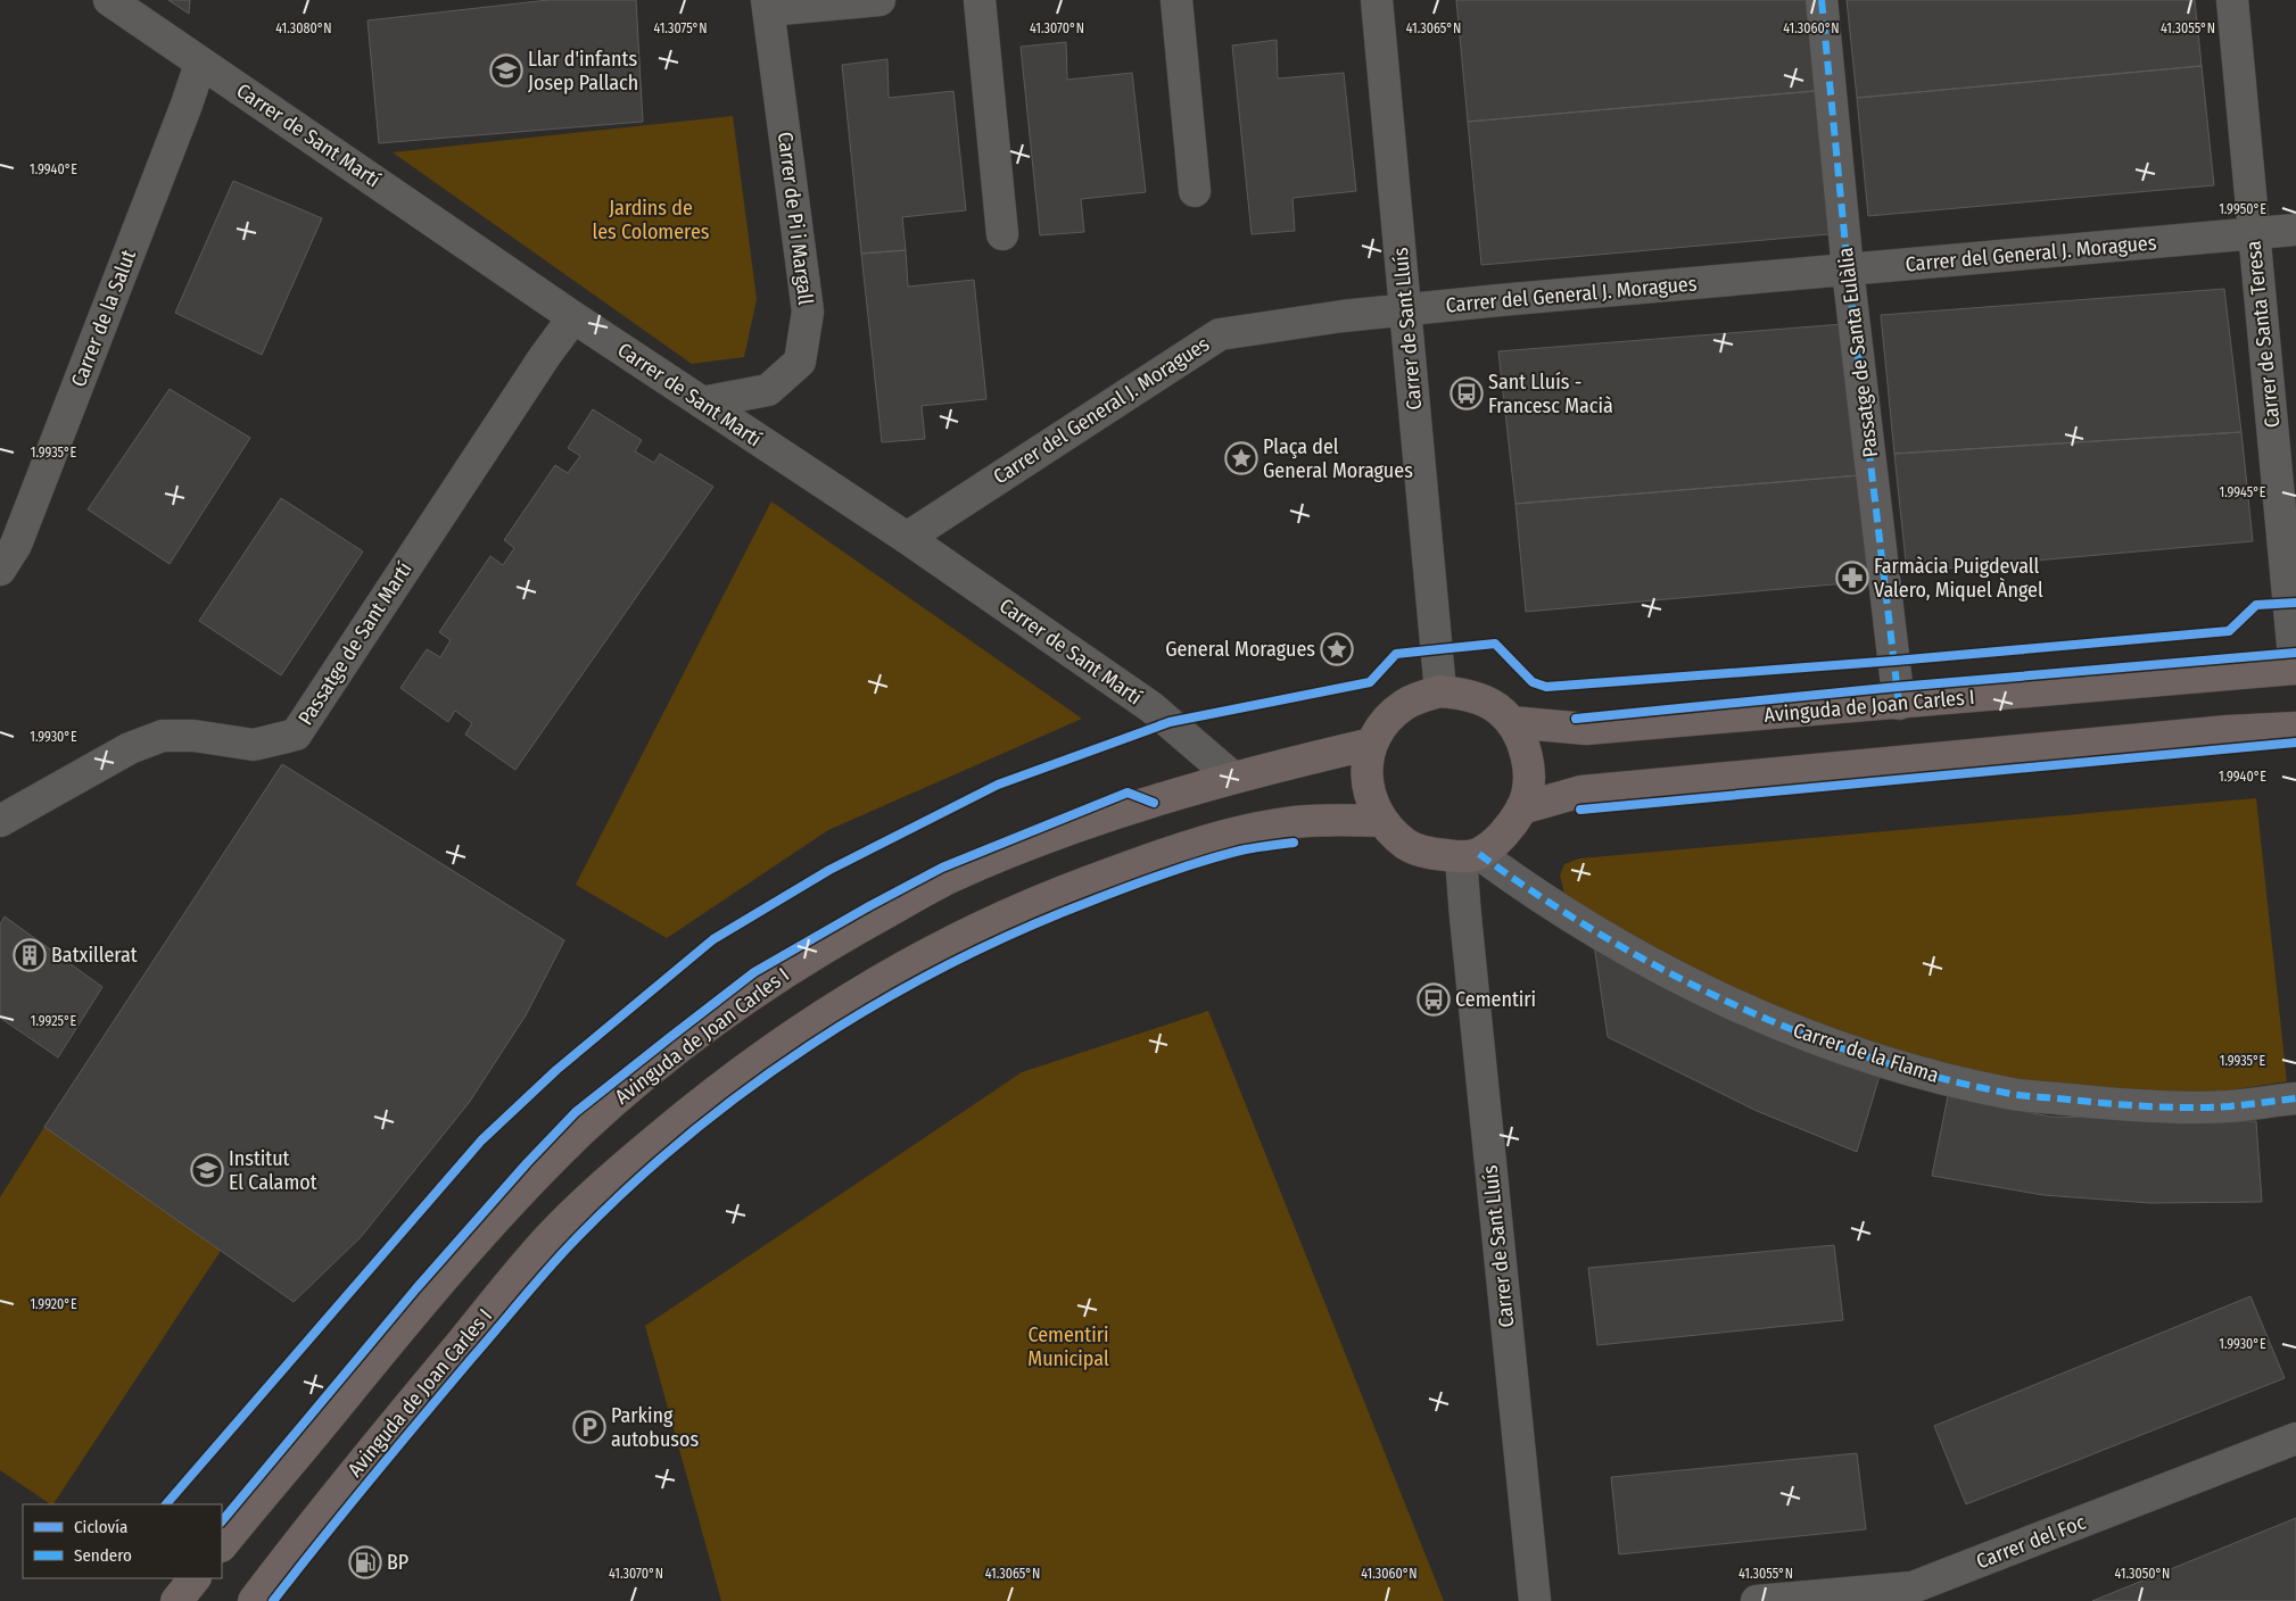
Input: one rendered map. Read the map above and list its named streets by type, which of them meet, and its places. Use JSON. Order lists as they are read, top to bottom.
{
  "streets": {
    "main road": ["Avinguda de Joan Carles I"],
    "street": [
      "Carrer de Sant Martí",
      "Carrer de Pi i Margall",
      "Carrer del General J. Moragues",
      "Carrer de la Salut",
      "Carrer de Sant Lluís",
      "Carrer de Santa Teresa",
      "Passatge de Santa Eulàlia",
      "Passatge de Sant Martí",
      "Carrer de la Flama",
      "Carrer del Foc"
    ]
  },
  "crossings": [
    ["Carrer de Sant Martí", "Carrer de Pi i Margall"],
    ["Carrer de Sant Martí", "Carrer del General J. Moragues"],
    ["Carrer de Sant Martí", "Carrer de la Salut"],
    ["Carrer de Sant Martí", "Passatge de Sant Martí"],
    ["Carrer de Sant Martí", "Avinguda de Joan Carles I"],
    ["Carrer del General J. Moragues", "Carrer de Sant Lluís"],
    ["Carrer del General J. Moragues", "Carrer de Santa Teresa"],
    ["Carrer del General J. Moragues", "Passatge de Santa Eulàlia"],
    ["Carrer de Sant Lluís", "Avinguda de Joan Carles I"],
    ["Carrer de Sant Lluís", "Carrer de la Flama"],
    ["Carrer de Santa Teresa", "Avinguda de Joan Carles I"],
    ["Passatge de Santa Eulàlia", "Avinguda de Joan Carles I"],
    ["Avinguda de Joan Carles I", "Carrer de la Flama"]
  ],
  "parks": ["Jardins de les Colomeres", "Cementiri Municipal"],
  "places": {
    "school or university": ["Llar d'infants Josep Pallach", "Institut El Calamot"],
    "bus stop": ["Sant Lluís - Francesc Macià", "Cementiri"],
    "place": ["Plaça del General Moragues", "General Moragues"],
    "pharmacy": ["Farmàcia Puigdevall Valero, Miquel Àngel"],
    "building": ["Batxillerat"],
    "parking": ["Parking autobusos"],
    "fuel station": ["BP"]
  },
  "legend": ["Ciclovía", "Sendero"],
  "coordinates": [
    "41.3080°N",
    "41.3075°N",
    "41.3070°N",
    "41.3065°N",
    "41.3060°N",
    "41.3055°N",
    "1.9940°E",
    "1.9950°E",
    "1.9935°E",
    "1.9945°E",
    "1.9930°E",
    "1.9925°E",
    "1.9920°E",
    "41.3050°N"
  ]
}
